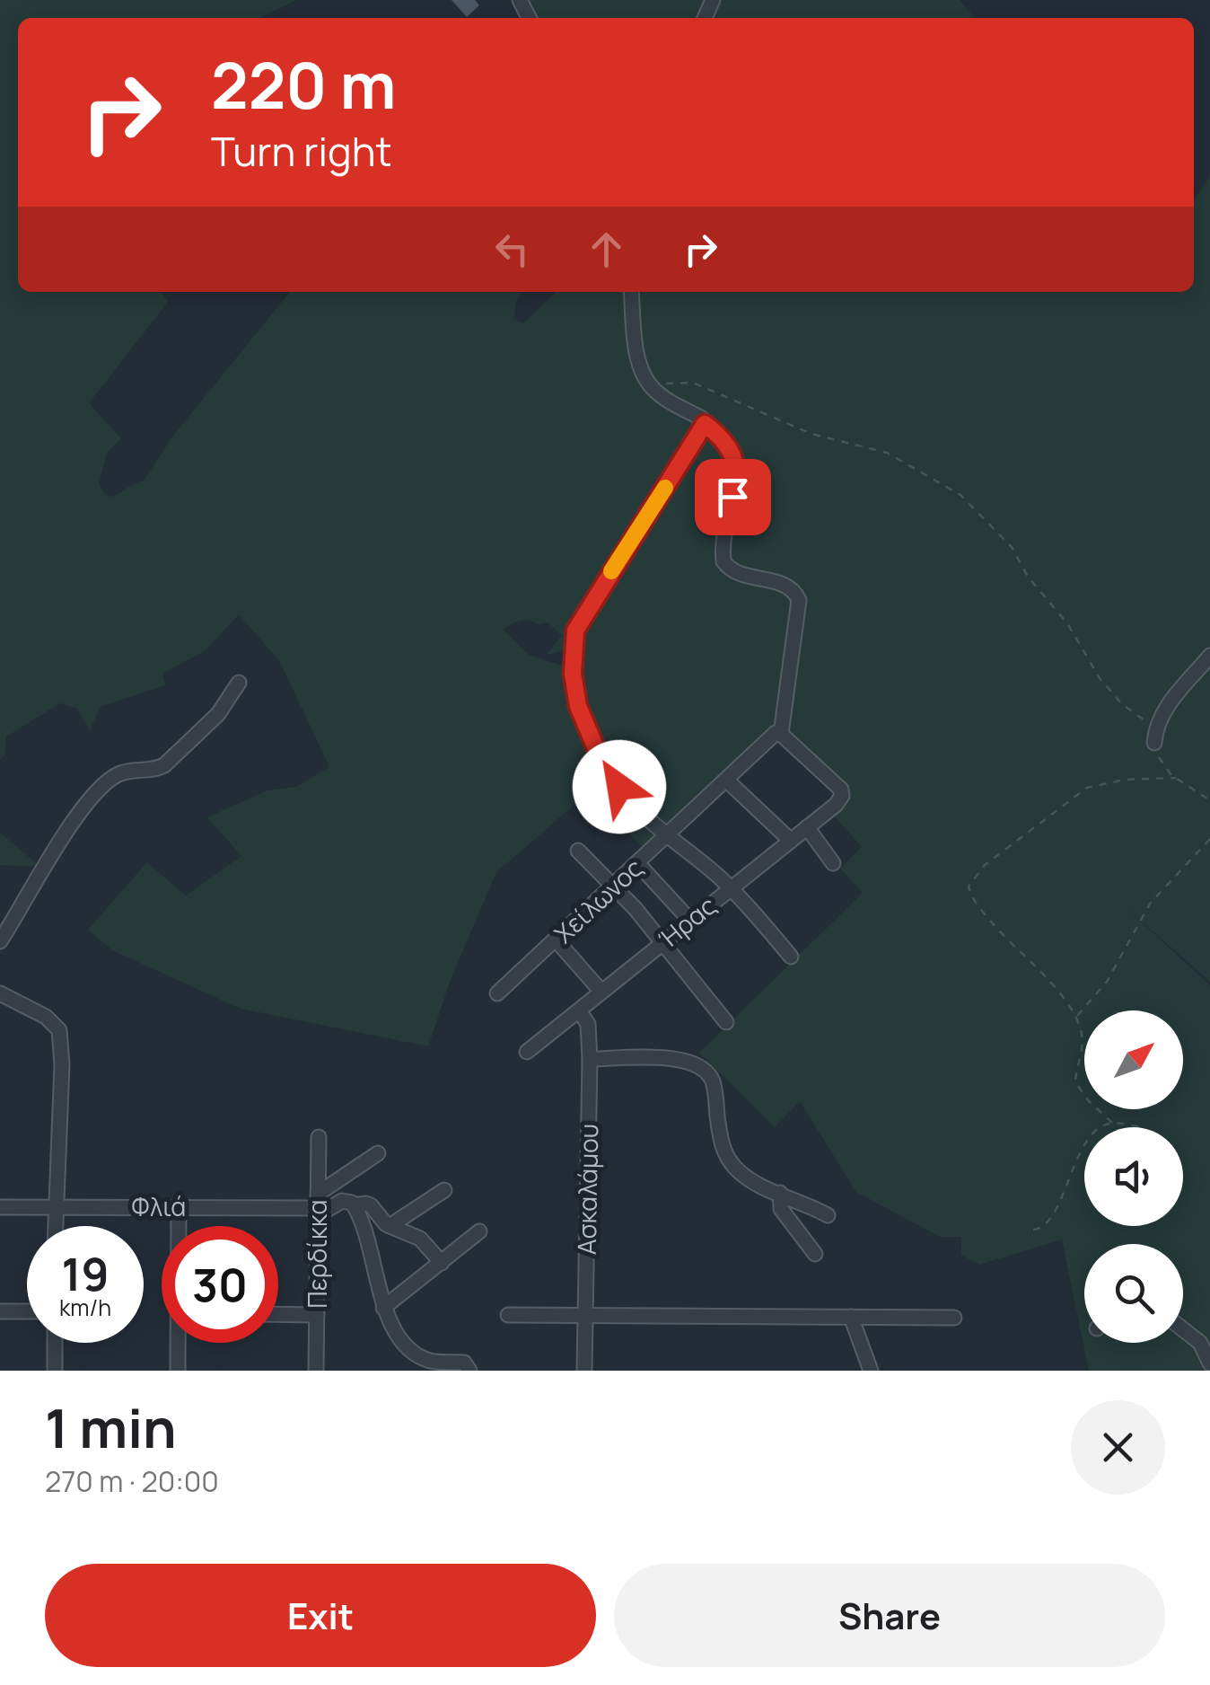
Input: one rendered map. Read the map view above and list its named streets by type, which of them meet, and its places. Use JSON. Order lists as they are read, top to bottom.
{
  "streets": {
    "street": [
      "Χείλωνος",
      "Ήρας",
      "Ασκαλάμου",
      "Φλιά",
      "Περδίκκα"
    ]
  },
  "crossings": [
    ["Χείλωνος", "Ήρας"],
    ["Ήρας", "Ασκαλάμου"],
    ["Φλιά", "Περδίκκα"]
  ],
  "north": "top right",
  "page": {
    "turn": ["220 m", "Turn right"],
    "speed": "19 km/h",
    "limit": "30",
    "heading": ["1 min", "270 m · 20:00"],
    "buttons": ["Exit", "Share"]
  }
}
